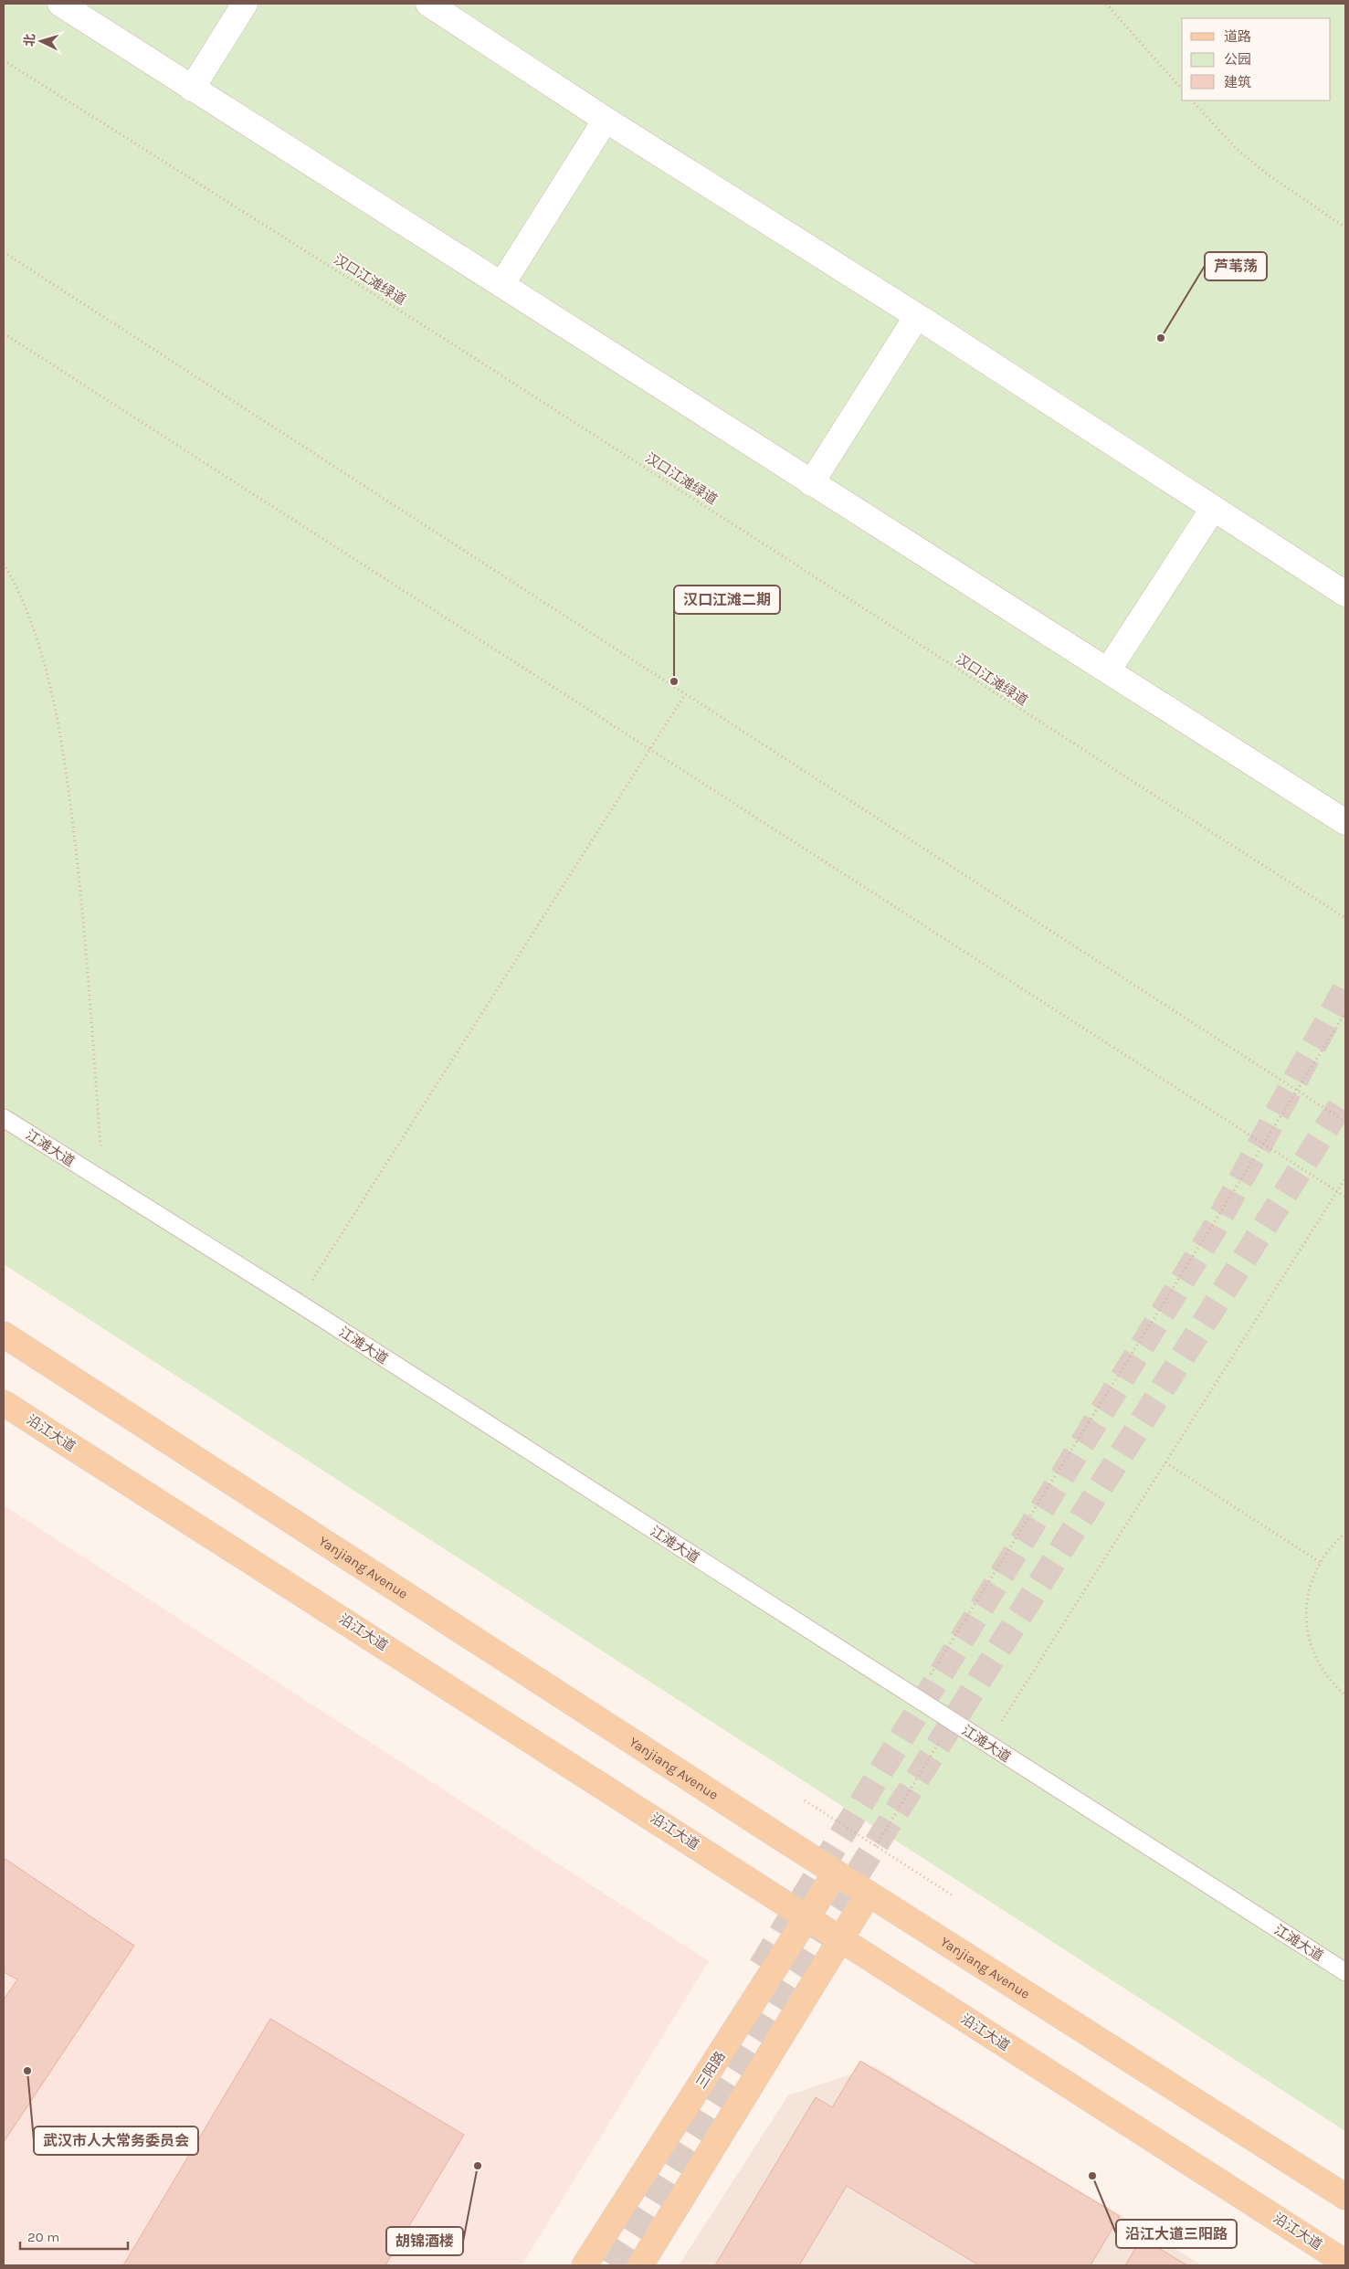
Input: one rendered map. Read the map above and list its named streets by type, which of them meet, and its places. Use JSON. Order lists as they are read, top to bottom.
{
  "streets": {
    "main road": ["沿江大道", "Yanjiang Avenue", "三阳路"],
    "lane": ["江滩大道"],
    "path": ["汉口江滩绿道"]
  },
  "crossings": [
    ["沿江大道", "三阳路"],
    ["Yanjiang Avenue", "三阳路"]
  ],
  "places": [
    "芦苇荡",
    "汉口江滩二期",
    "武汉市人大常务委员会",
    "胡锦酒楼",
    "沿江大道三阳路"
  ],
  "legend": ["道路", "公园", "建筑"],
  "scale_bar": "20 m",
  "north": "left"
}
